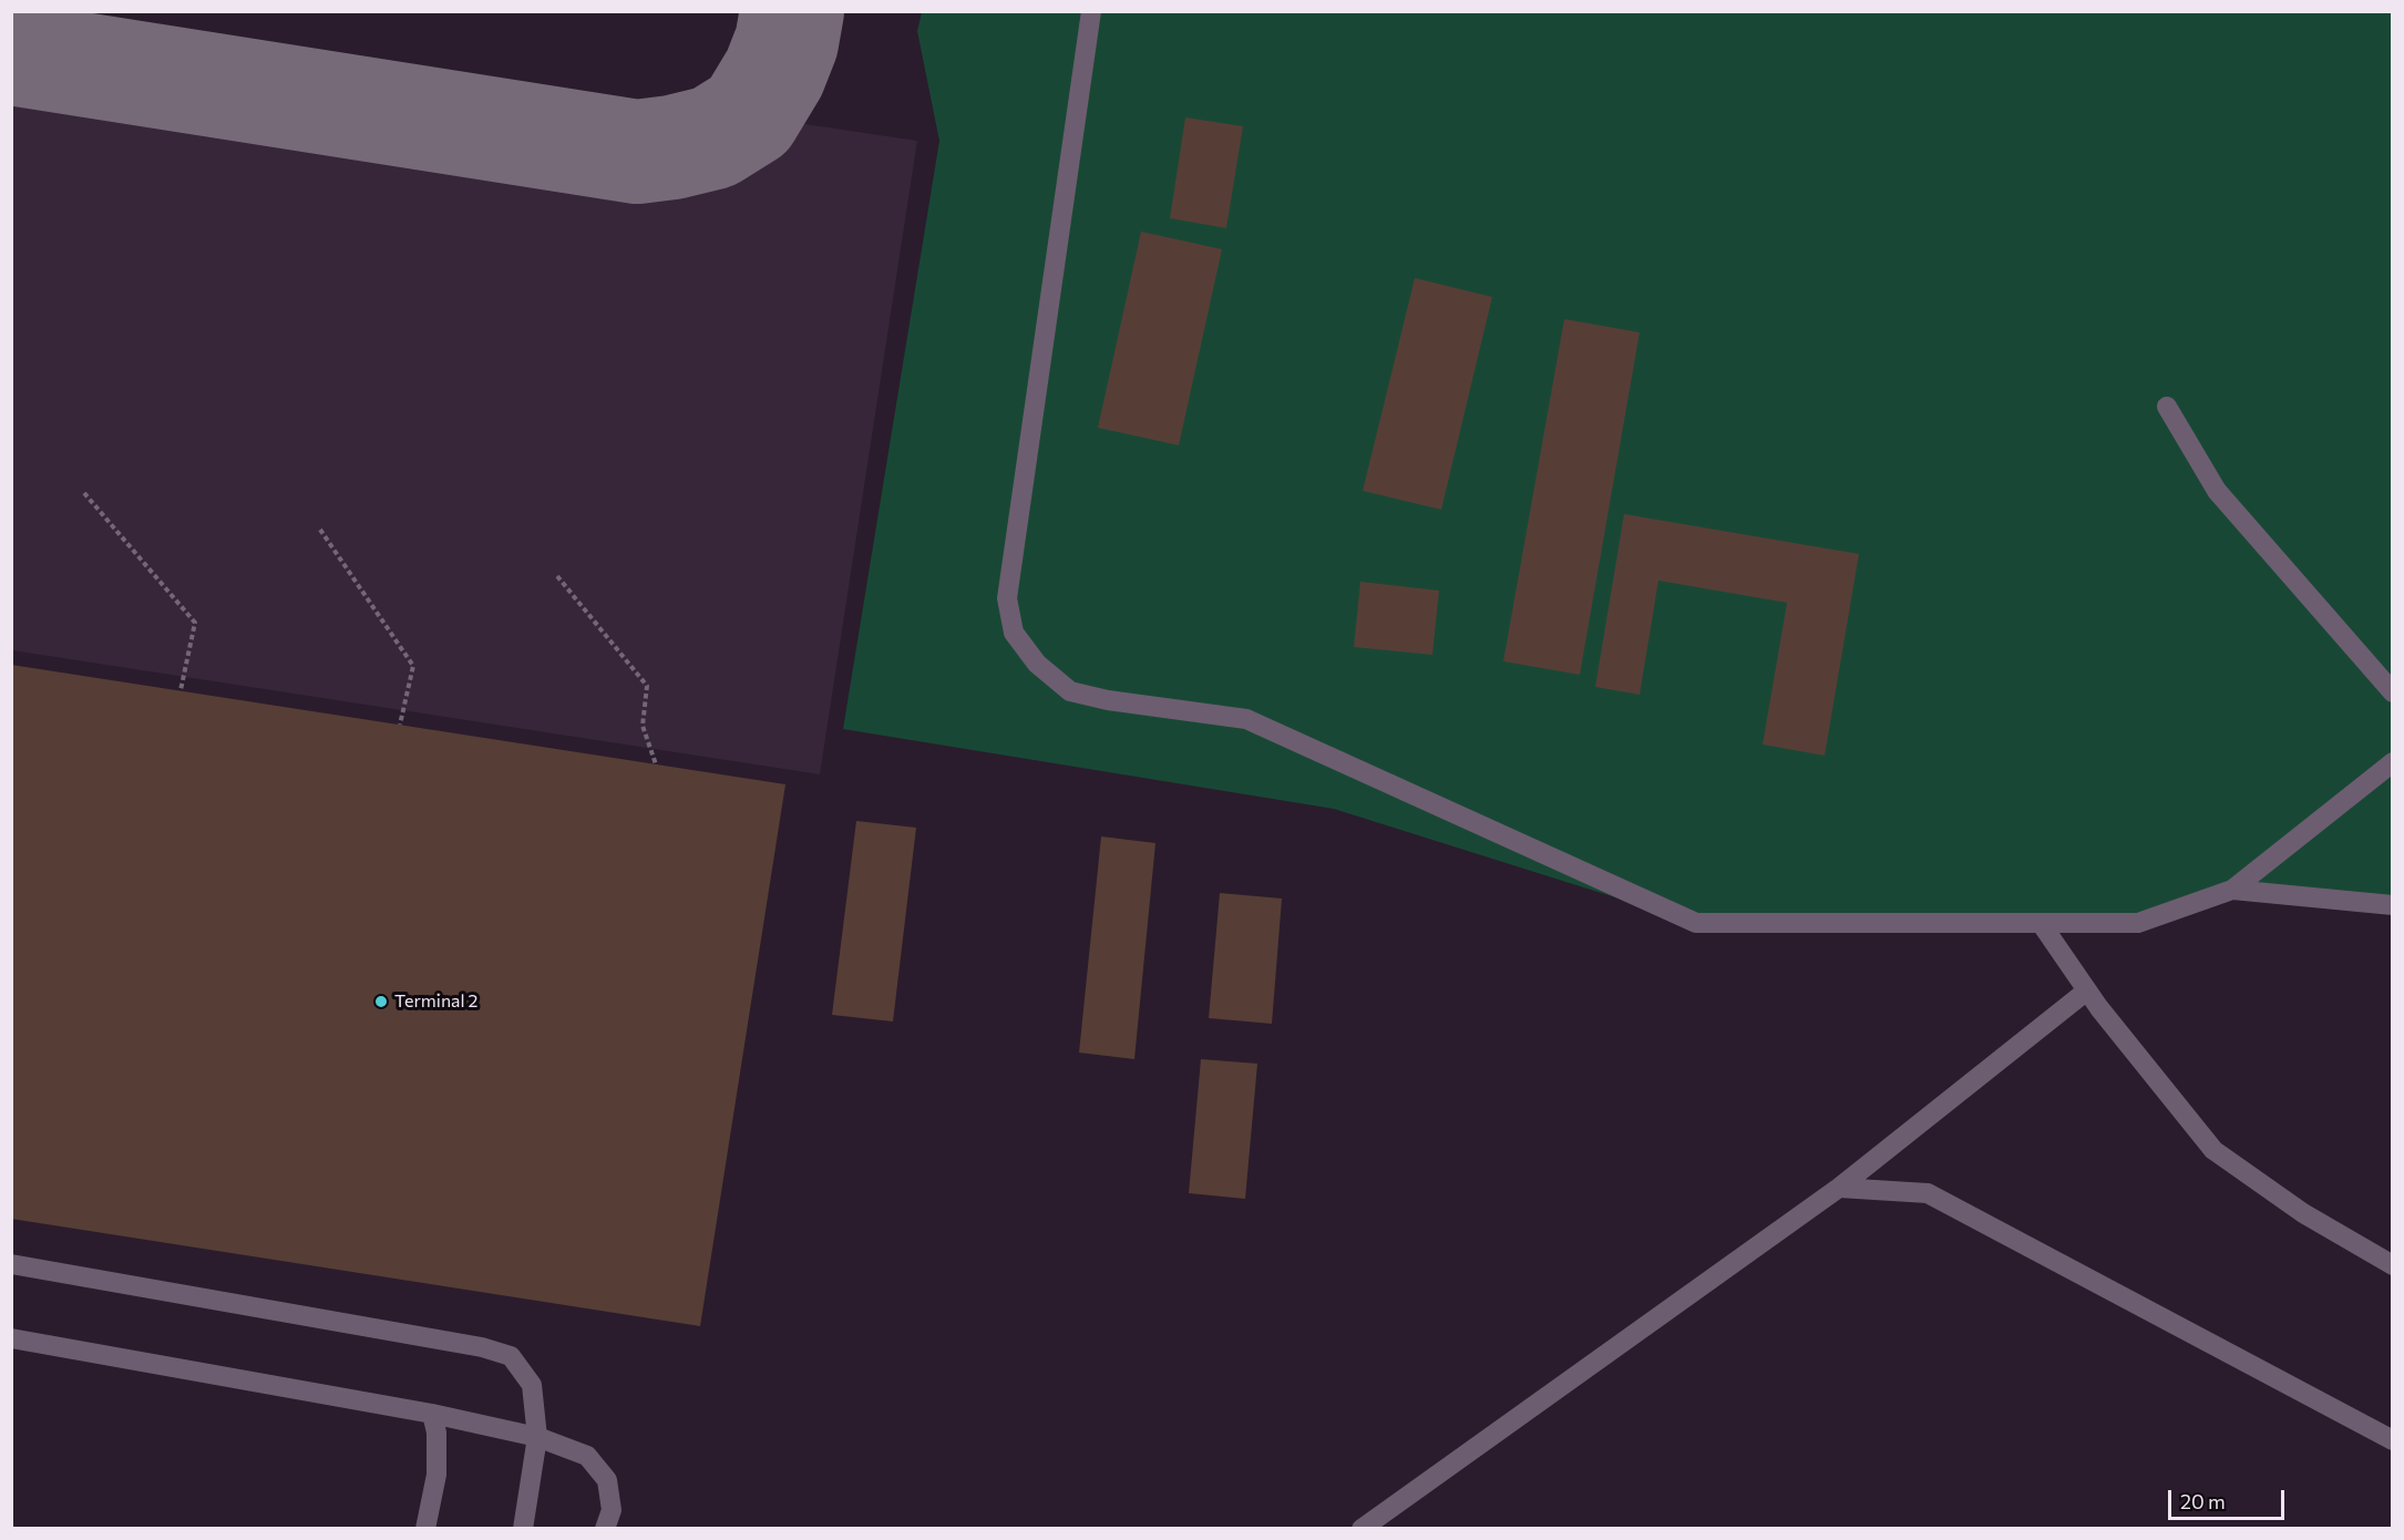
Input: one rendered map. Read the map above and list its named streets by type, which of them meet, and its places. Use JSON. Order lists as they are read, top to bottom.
{
  "places": ["Terminal 2"],
  "scale_bar": "20 m"
}
